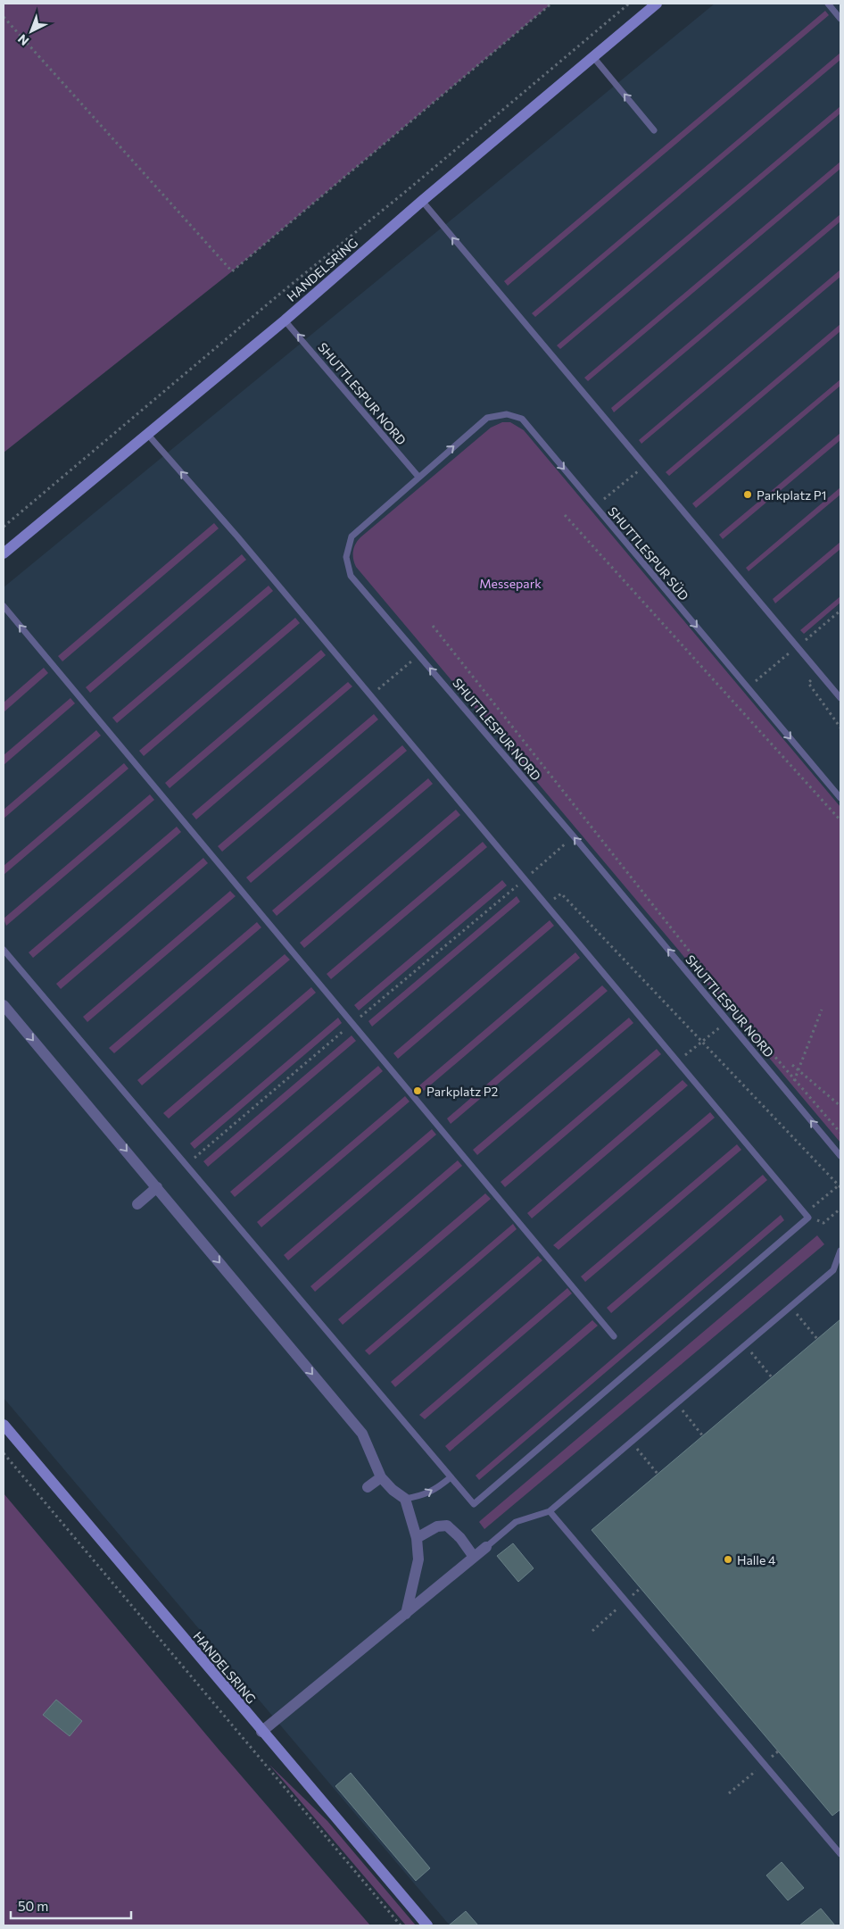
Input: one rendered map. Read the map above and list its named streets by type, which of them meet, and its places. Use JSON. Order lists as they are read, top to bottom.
{
  "streets": {
    "main road": ["HANDELSRING"],
    "lane": ["SHUTTLESPUR NORD", "SHUTTLESPUR SÜD"]
  },
  "crossings": [
    ["HANDELSRING", "SHUTTLESPUR NORD"],
    ["SHUTTLESPUR NORD", "SHUTTLESPUR SÜD"]
  ],
  "one_way": ["SHUTTLESPUR NORD", "SHUTTLESPUR SÜD"],
  "parks": ["Messepark"],
  "places": ["Parkplatz P1", "Parkplatz P2", "Halle 4"],
  "scale_bar": "50 m",
  "north": "bottom left"
}
